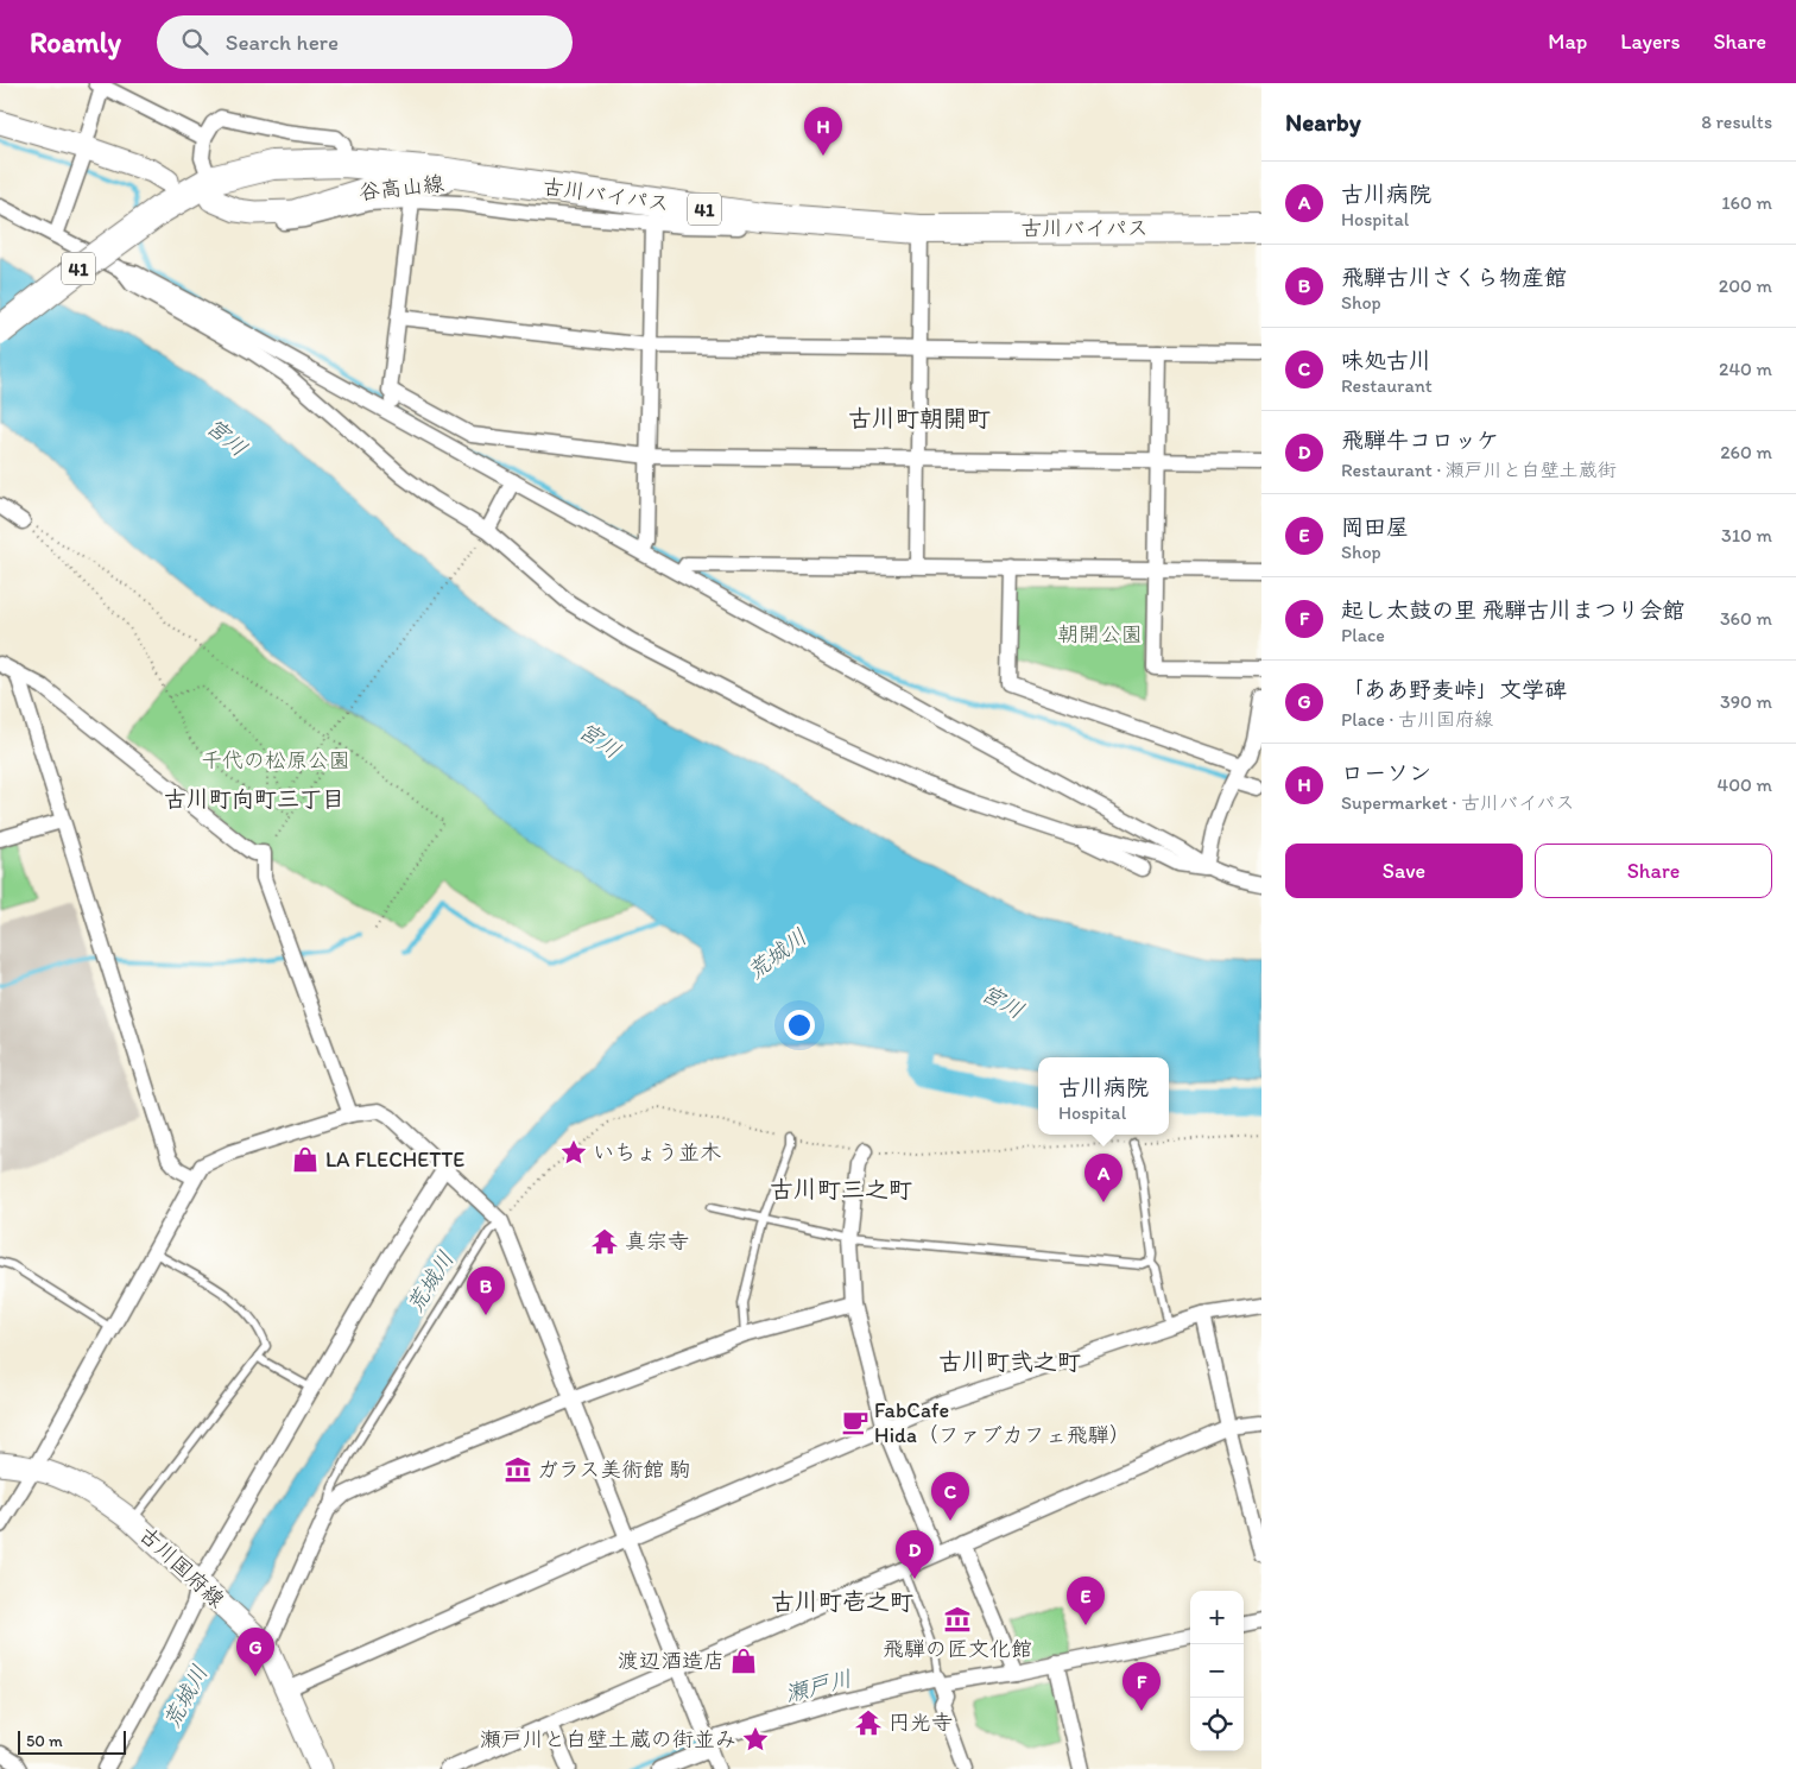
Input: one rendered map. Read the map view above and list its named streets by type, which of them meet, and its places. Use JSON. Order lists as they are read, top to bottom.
{
  "streets": {
    "highway": ["古川バイパス", "41"],
    "main road": ["谷高山線", "古川国府線"]
  },
  "crossings": [
    ["谷高山線", "古川バイパス"]
  ],
  "districts": [
    "古川町朝開町",
    "古川町向町三丁目",
    "古川町三之町",
    "古川町弐之町",
    "古川町壱之町"
  ],
  "water": ["宮川", "荒城川", "瀬戸川"],
  "parks": ["朝開公園", "千代の松原公園"],
  "places": {
    "place": ["いちょう並木", "瀬戸川と白壁土蔵の街並み"],
    "shop": ["LA FLECHETTE", "渡辺酒造店"],
    "temple": ["真宗寺", "円光寺"],
    "cafe": ["FabCafe Hida（ファブカフェ飛騨）"],
    "museum": ["ガラス美術館 駒", "飛騨の匠文化館"]
  },
  "scale_bar": "50 m",
  "page": {
    "header": "Roamly",
    "search": "Search here",
    "nav": ["Map", "Layers", "Share"],
    "heading": ["Nearby", "8 results"],
    "pins": [
      "H",
      "A",
      "B",
      "C",
      "D",
      "E",
      "G",
      "F"
    ],
    "list": [
      {
        "mark": "A",
        "name": "古川病院",
        "note": "Hospital",
        "value": "160 m"
      },
      {
        "mark": "B",
        "name": "飛騨古川さくら物産館",
        "note": "Shop",
        "value": "200 m"
      },
      {
        "mark": "C",
        "name": "味処古川",
        "note": "Restaurant",
        "value": "240 m"
      },
      {
        "mark": "D",
        "name": "飛騨牛コロッケ",
        "note": "Restaurant · 瀬戸川と白壁土蔵街",
        "value": "260 m"
      },
      {
        "mark": "E",
        "name": "岡田屋",
        "note": "Shop",
        "value": "310 m"
      },
      {
        "mark": "F",
        "name": "起し太鼓の里 飛騨古川まつり会館",
        "note": "Place",
        "value": "360 m"
      },
      {
        "mark": "G",
        "name": "「ああ野麦峠」文学碑",
        "note": "Place · 古川国府線",
        "value": "390 m"
      },
      {
        "mark": "H",
        "name": "ローソン",
        "note": "Supermarket · 古川バイパス",
        "value": "400 m"
      }
    ],
    "buttons": ["Save", "Share"],
    "popup": ["古川病院", "Hospital"],
    "map_buttons": ["+", "−"],
    "scale": "50 m"
  }
}
